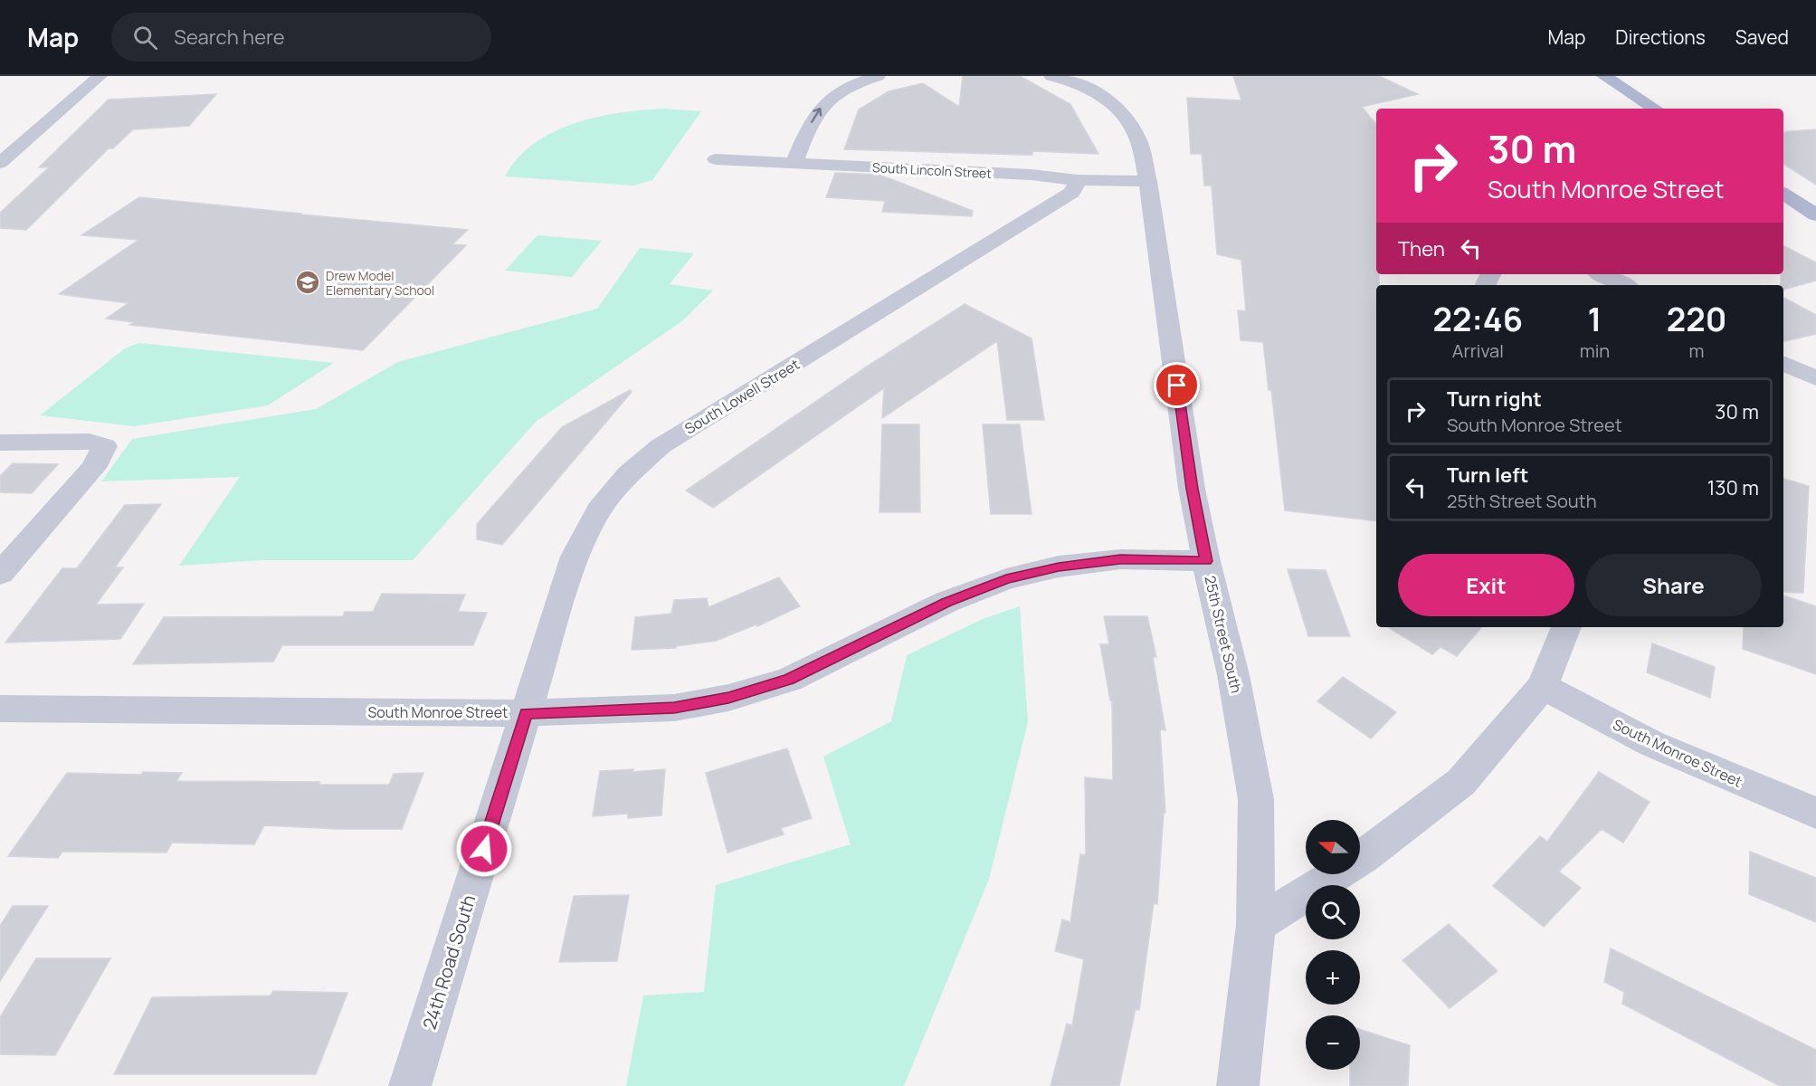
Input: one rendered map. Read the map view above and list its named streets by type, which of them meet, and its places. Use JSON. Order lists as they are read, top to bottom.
{
  "streets": {
    "street": [
      "South Lincoln Street",
      "South Lowell Street",
      "25th Street South",
      "South Monroe Street",
      "24th Road South"
    ]
  },
  "crossings": [
    ["South Lincoln Street", "South Lowell Street"],
    ["South Lincoln Street", "25th Street South"],
    ["South Lowell Street", "South Monroe Street"],
    ["South Lowell Street", "24th Road South"],
    ["25th Street South", "South Monroe Street"],
    ["South Monroe Street", "24th Road South"]
  ],
  "places": {
    "school or university": ["Drew Model Elementary School"]
  },
  "north": "left",
  "page": {
    "header": "Map",
    "search": "Search here",
    "nav": ["Map", "Directions", "Saved"],
    "turn": ["30 m", "South Monroe Street"],
    "then": "Then",
    "eta": [
      "22:46",
      "Arrival",
      "1",
      "min",
      "220",
      "m"
    ],
    "list": [
      {
        "name": "Turn right",
        "note": "South Monroe Street",
        "value": "30 m"
      },
      {
        "name": "Turn left",
        "note": "25th Street South",
        "value": "130 m"
      }
    ],
    "buttons": ["Exit", "Share"],
    "map_buttons": ["+", "−"]
  }
}
